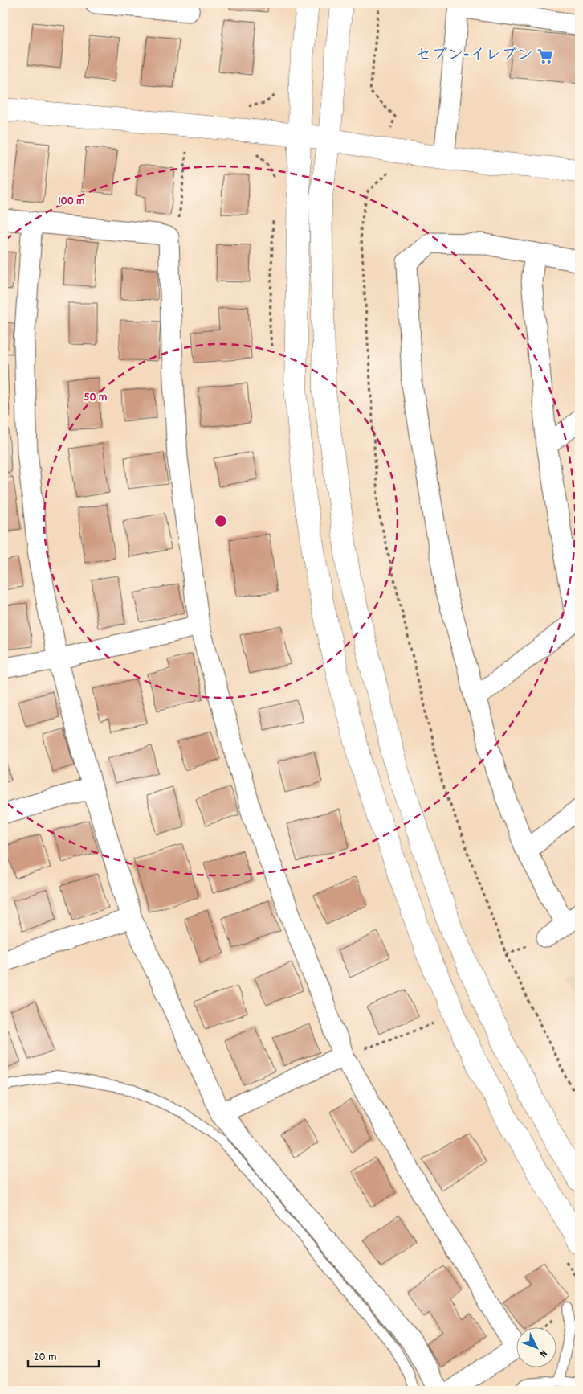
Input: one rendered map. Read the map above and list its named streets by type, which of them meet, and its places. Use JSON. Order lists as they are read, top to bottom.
{
  "places": {
    "supermarket": ["セブン-イレブン"]
  },
  "scale_bar": "20 m",
  "north": "bottom right",
  "rings": ["100 m", "50 m"]
}
